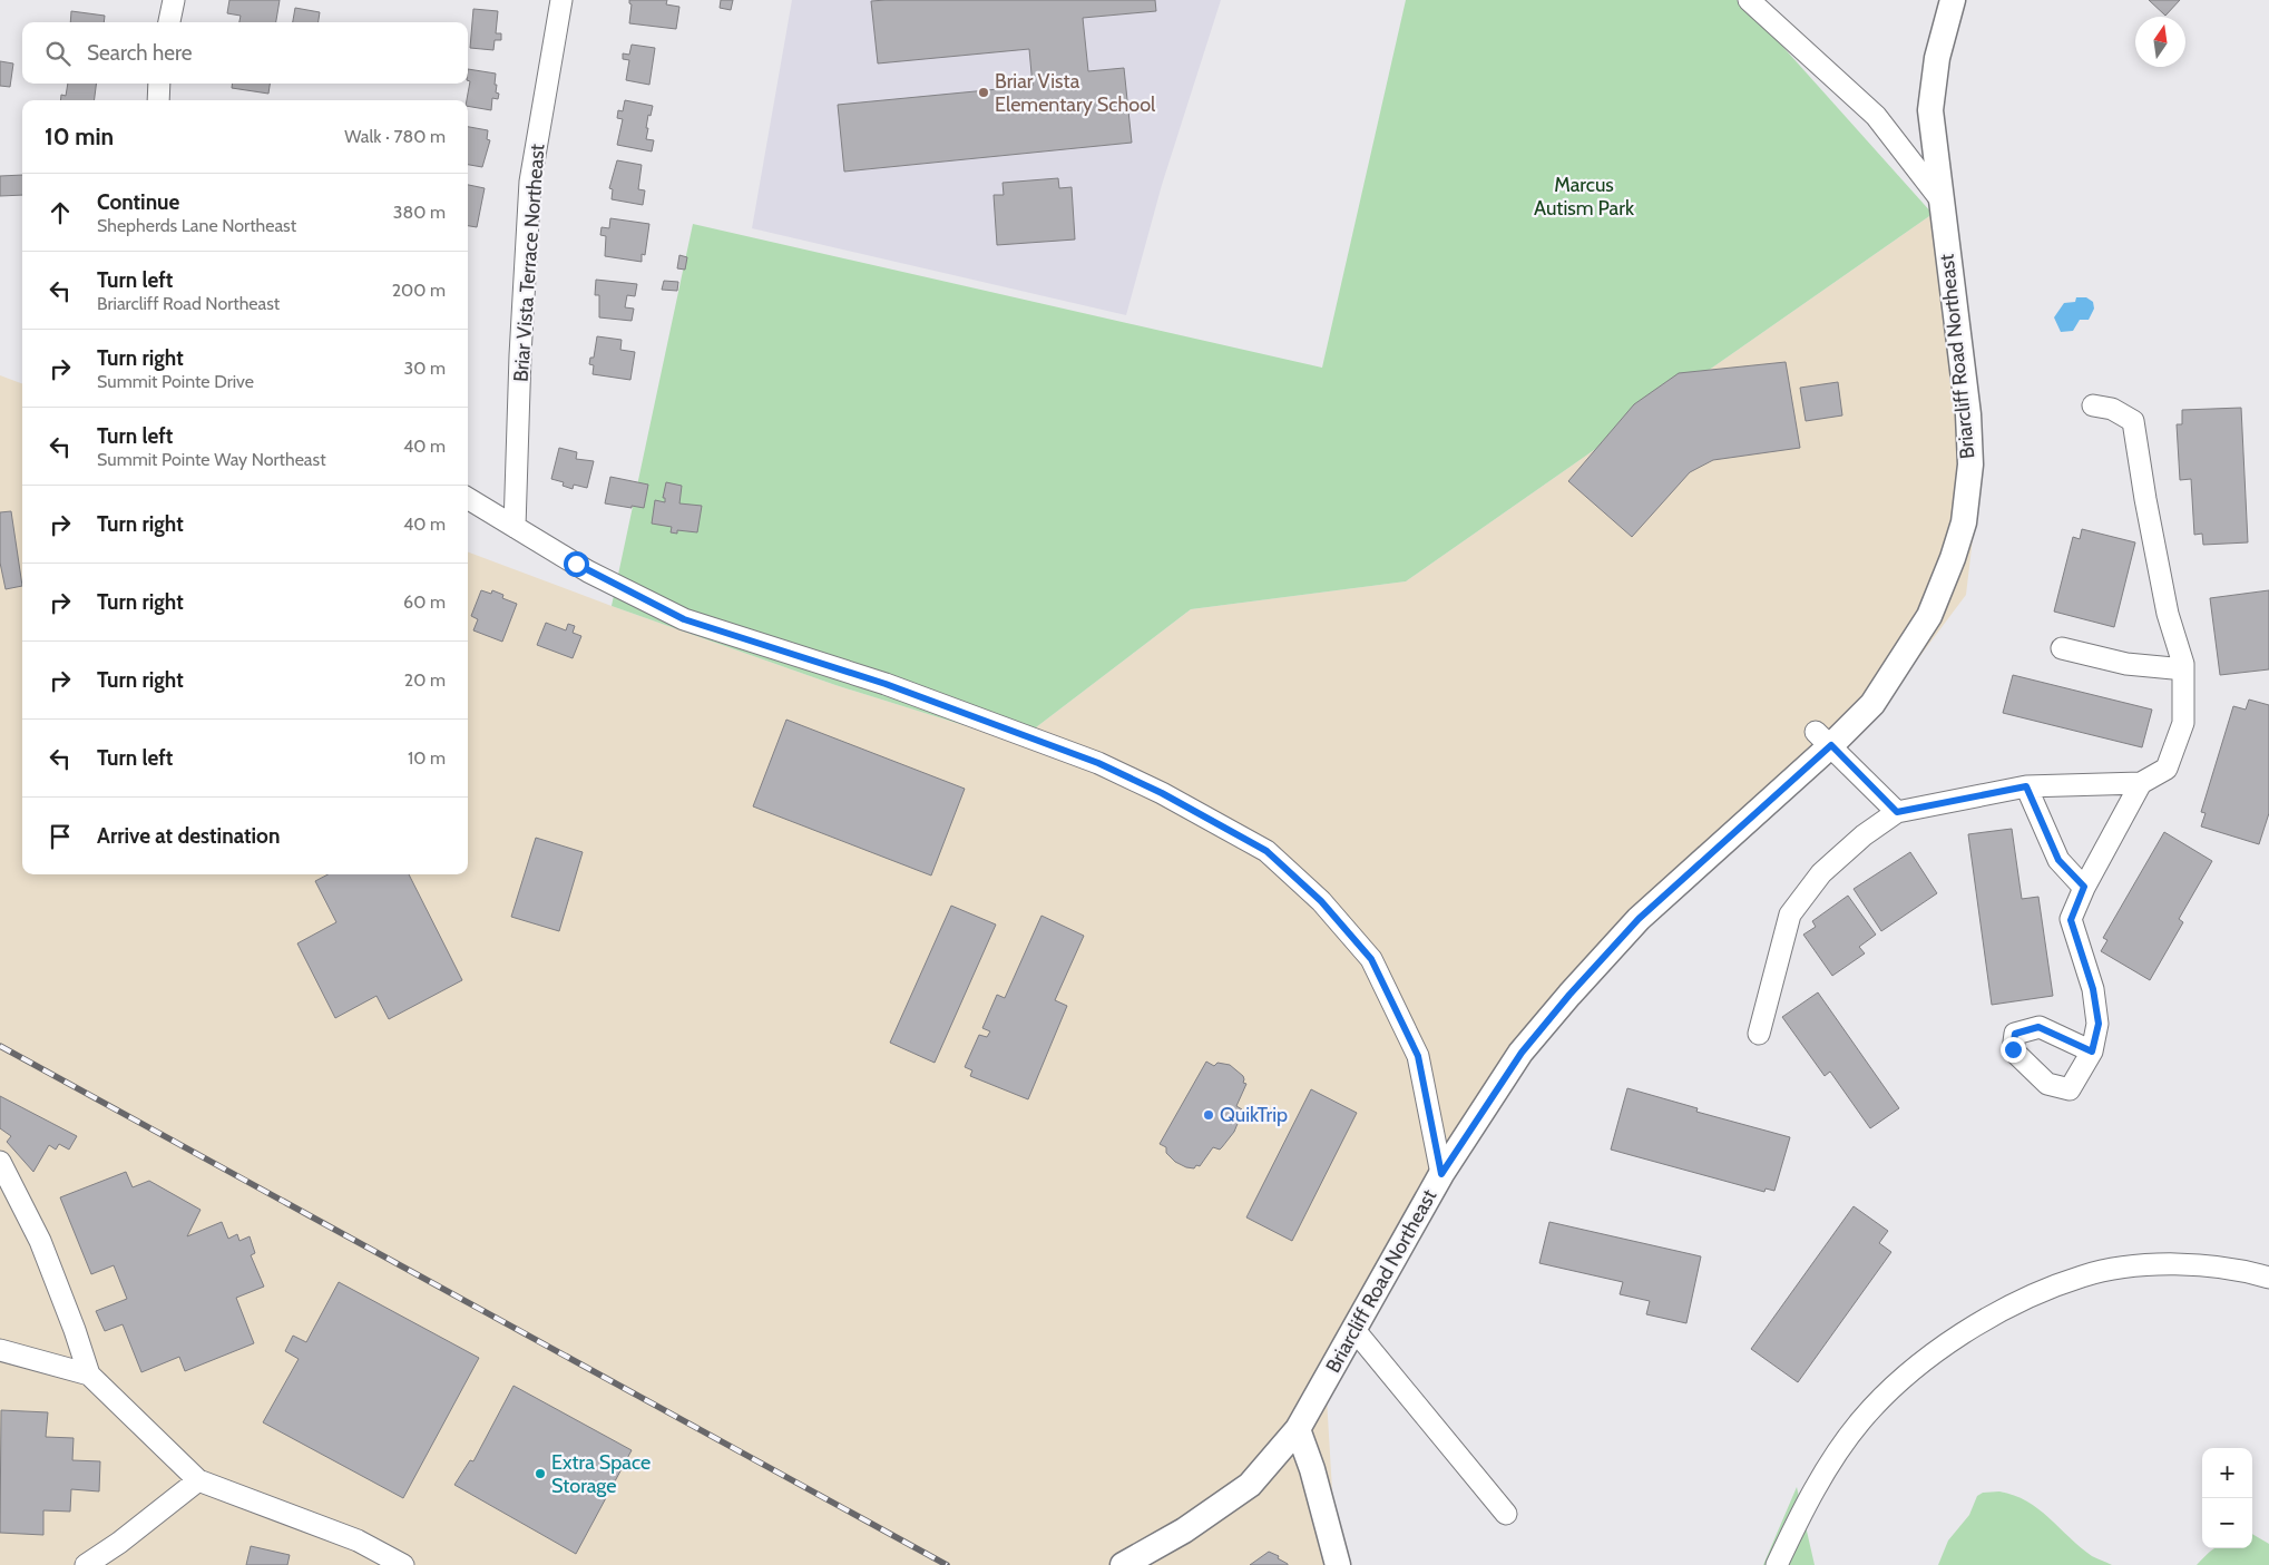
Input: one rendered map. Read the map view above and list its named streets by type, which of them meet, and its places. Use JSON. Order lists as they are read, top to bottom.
{
  "streets": {
    "main road": ["Briarcliff Road Northeast"],
    "street": ["Briar Vista Terrace Northeast"]
  },
  "parks": ["Marcus Autism Park"],
  "places": ["Briar Vista Elementary School", "QuikTrip", "Extra Space Storage"],
  "north": "top",
  "page": {
    "search": "Search here",
    "heading": ["10 min", "Walk · 780 m"],
    "list": [
      ["Continue", "Shepherds Lane Northeast", "380 m"],
      ["Turn left", "Briarcliff Road Northeast", "200 m"],
      ["Turn right", "Summit Pointe Drive", "30 m"],
      ["Turn left", "Summit Pointe Way Northeast", "40 m"],
      ["Turn right", "40 m"],
      ["Turn right", "60 m"],
      ["Turn right", "20 m"],
      ["Turn left", "10 m"],
      "Arrive at destination"
    ],
    "map_buttons": ["+", "−"]
  }
}
